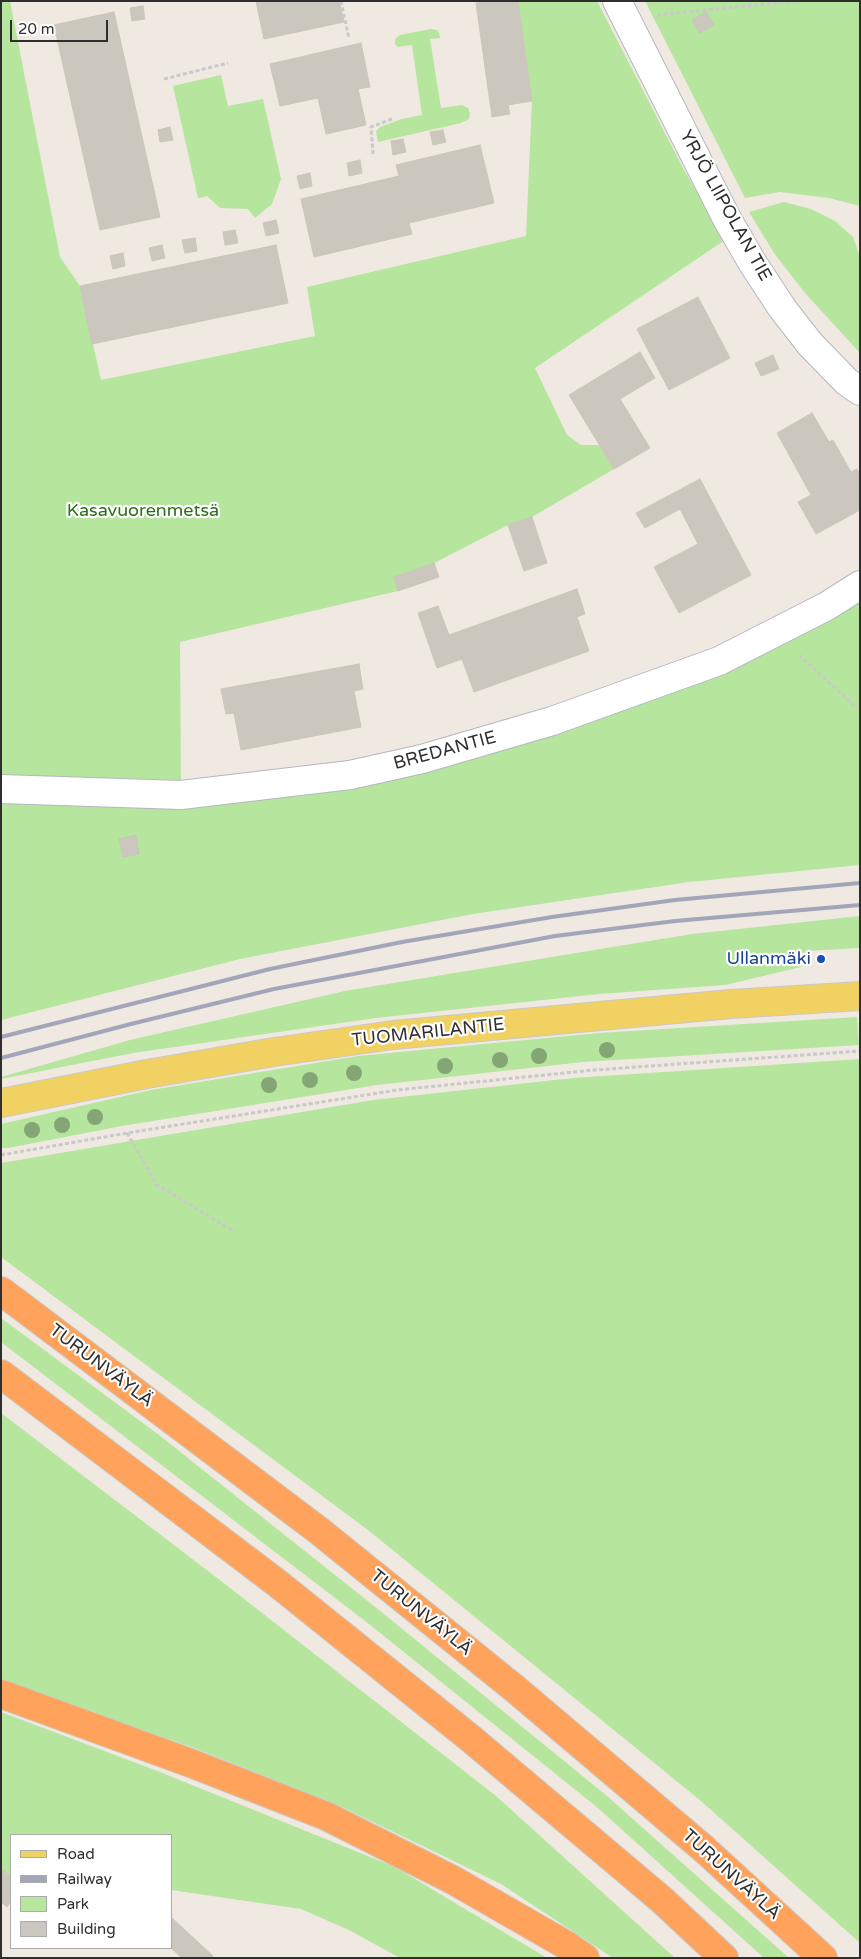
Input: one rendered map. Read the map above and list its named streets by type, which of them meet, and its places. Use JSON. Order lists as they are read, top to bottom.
{
  "streets": {
    "highway": ["TURUNVÄYLÄ"],
    "main road": ["TUOMARILANTIE"],
    "street": ["YRJÖ LIIPOLAN TIE", "BREDANTIE"]
  },
  "parks": ["Kasavuorenmetsä"],
  "places": ["Ullanmäki"],
  "legend": [
    "Road",
    "Railway",
    "Park",
    "Building"
  ],
  "scale_bar": "20 m"
}
